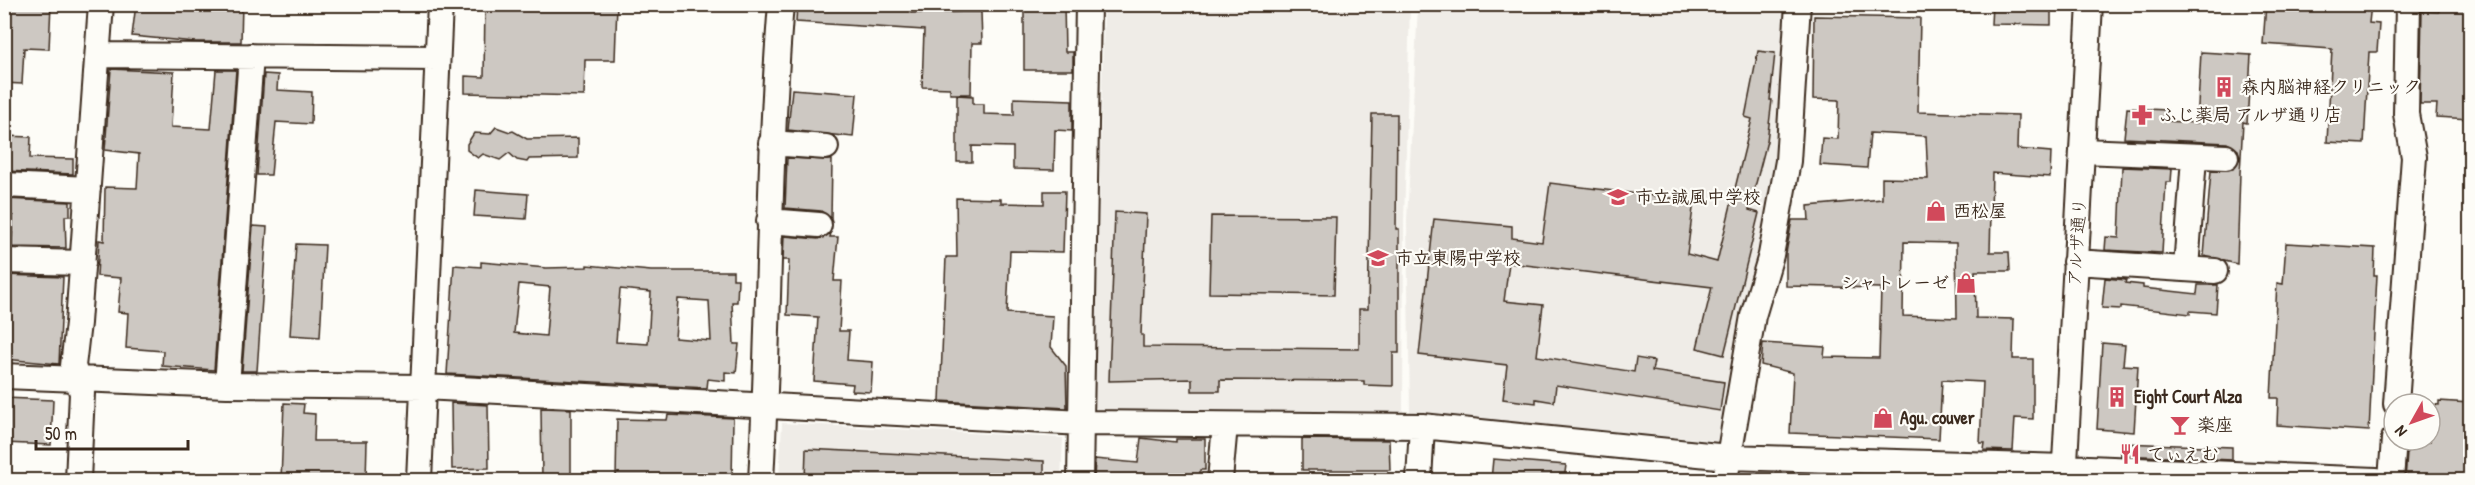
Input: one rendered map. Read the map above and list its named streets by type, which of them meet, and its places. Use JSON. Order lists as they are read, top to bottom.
{
  "streets": {
    "street": ["アルザ通り"]
  },
  "places": {
    "building": ["森内脳神経クリニック", "Eight Court Alza"],
    "pharmacy": ["ふじ薬局 アルザ通り店"],
    "school or university": ["市立誠風中学校", "市立東陽中学校"],
    "shop": ["西松屋", "シャトレーゼ", "Agu. couver"],
    "bar": ["楽座"],
    "restaurant": ["てぃえむ"]
  },
  "scale_bar": "50 m",
  "north": "bottom left"
}
